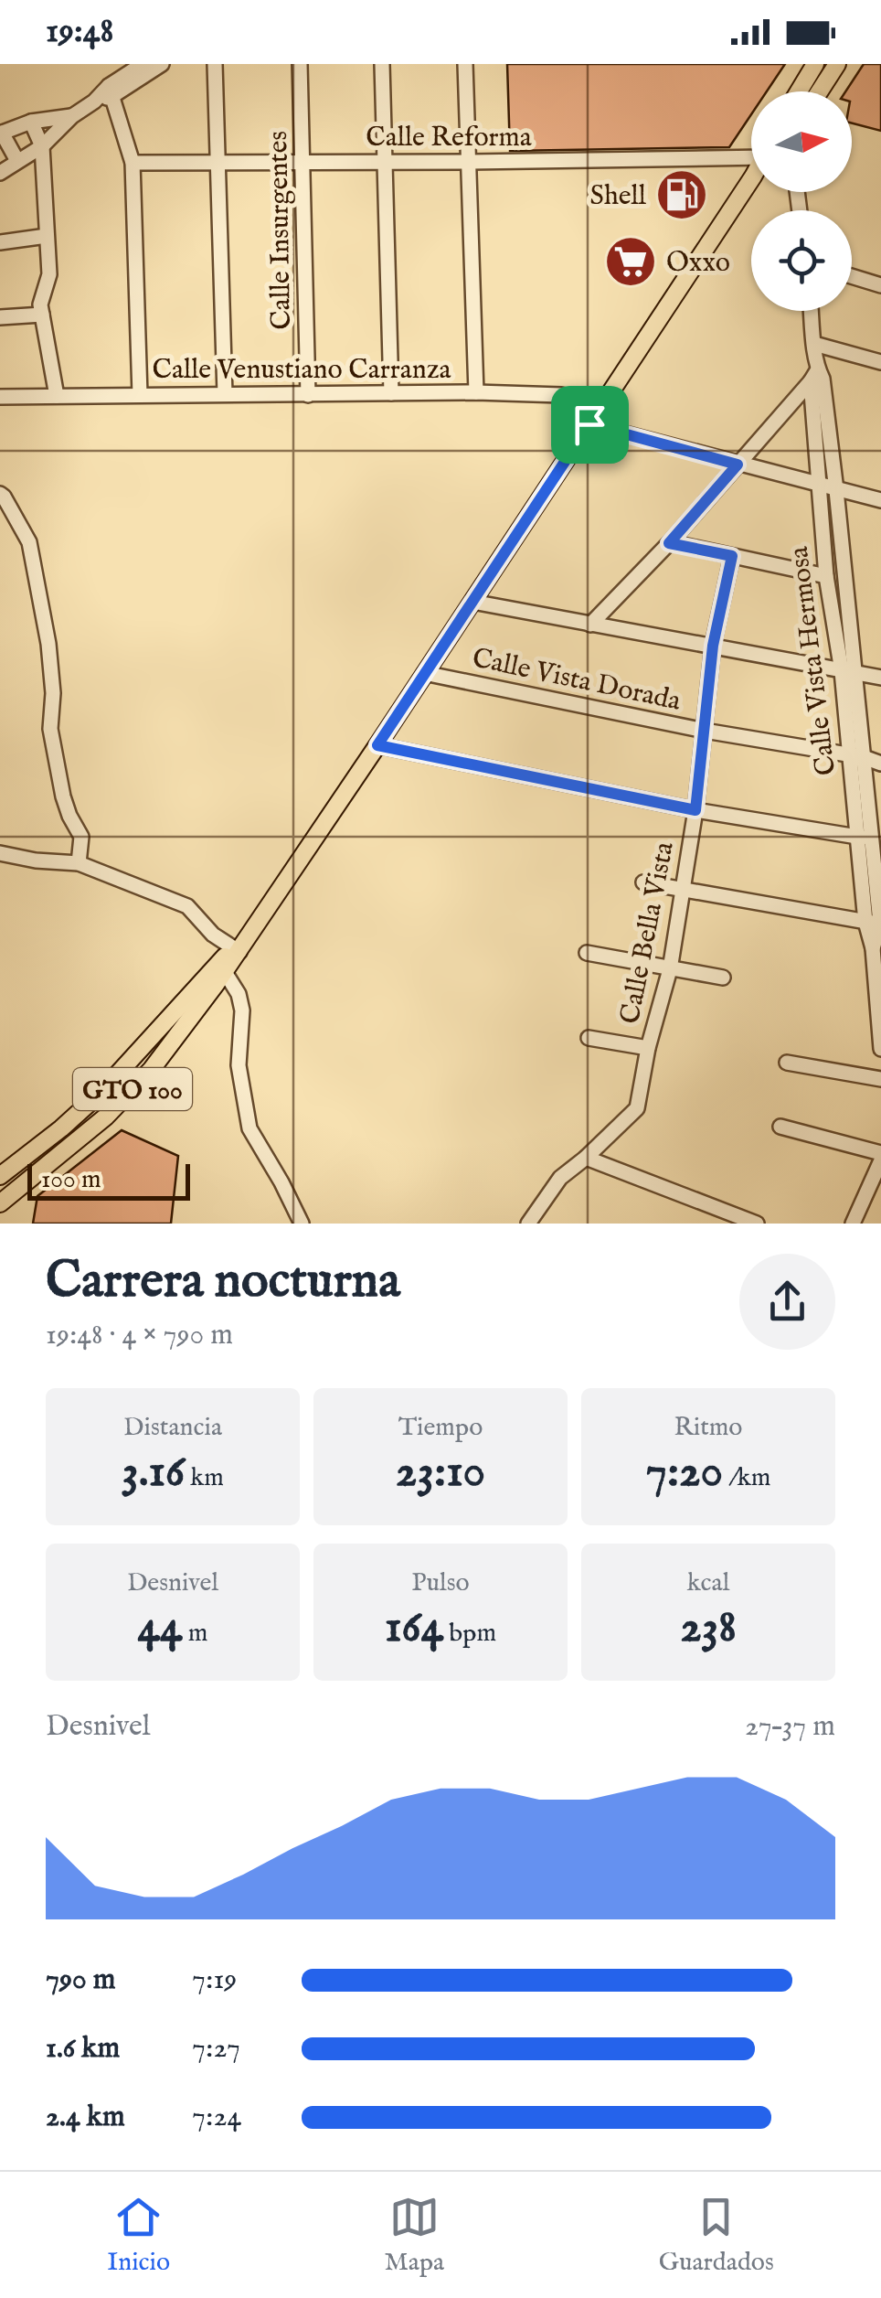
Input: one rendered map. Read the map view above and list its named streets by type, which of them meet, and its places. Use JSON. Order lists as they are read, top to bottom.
{
  "streets": {
    "main road": ["GTO 100"],
    "street": [
      "Calle Reforma",
      "Calle Insurgentes",
      "Calle Venustiano Carranza",
      "Calle Vista Hermosa",
      "Calle Vista Dorada",
      "Calle Bella Vista"
    ]
  },
  "crossings": [
    ["Calle Reforma", "Calle Insurgentes"],
    ["Calle Insurgentes", "Calle Venustiano Carranza"],
    ["Calle Venustiano Carranza", "GTO 100"],
    ["Calle Vista Hermosa", "Calle Vista Dorada"],
    ["Calle Vista Dorada", "Calle Bella Vista"],
    ["Calle Vista Dorada", "GTO 100"]
  ],
  "places": {
    "fuel station": ["Shell"],
    "supermarket": ["Oxxo"]
  },
  "scale_bar": "100 m",
  "north": "right",
  "page": {
    "status": "19:48",
    "scale": "100 m",
    "heading": ["Carrera nocturna", "19:48 · 4 × 790 m"],
    "stats": [
      ["Distancia", "3.16 km"],
      ["Tiempo", "23:10"],
      ["Ritmo", "7:20 /km"],
      ["Desnivel", "44 m"],
      ["Pulso", "164 bpm"],
      ["kcal", "238"]
    ],
    "chart": ["Desnivel", "27–37 m"],
    "list": [
      {
        "name": "790 m",
        "note": "7:19"
      },
      {
        "name": "1.6 km",
        "note": "7:27"
      },
      {
        "name": "2.4 km",
        "note": "7:24"
      }
    ],
    "tabs": ["Inicio", "Mapa", "Guardados"]
  }
}
